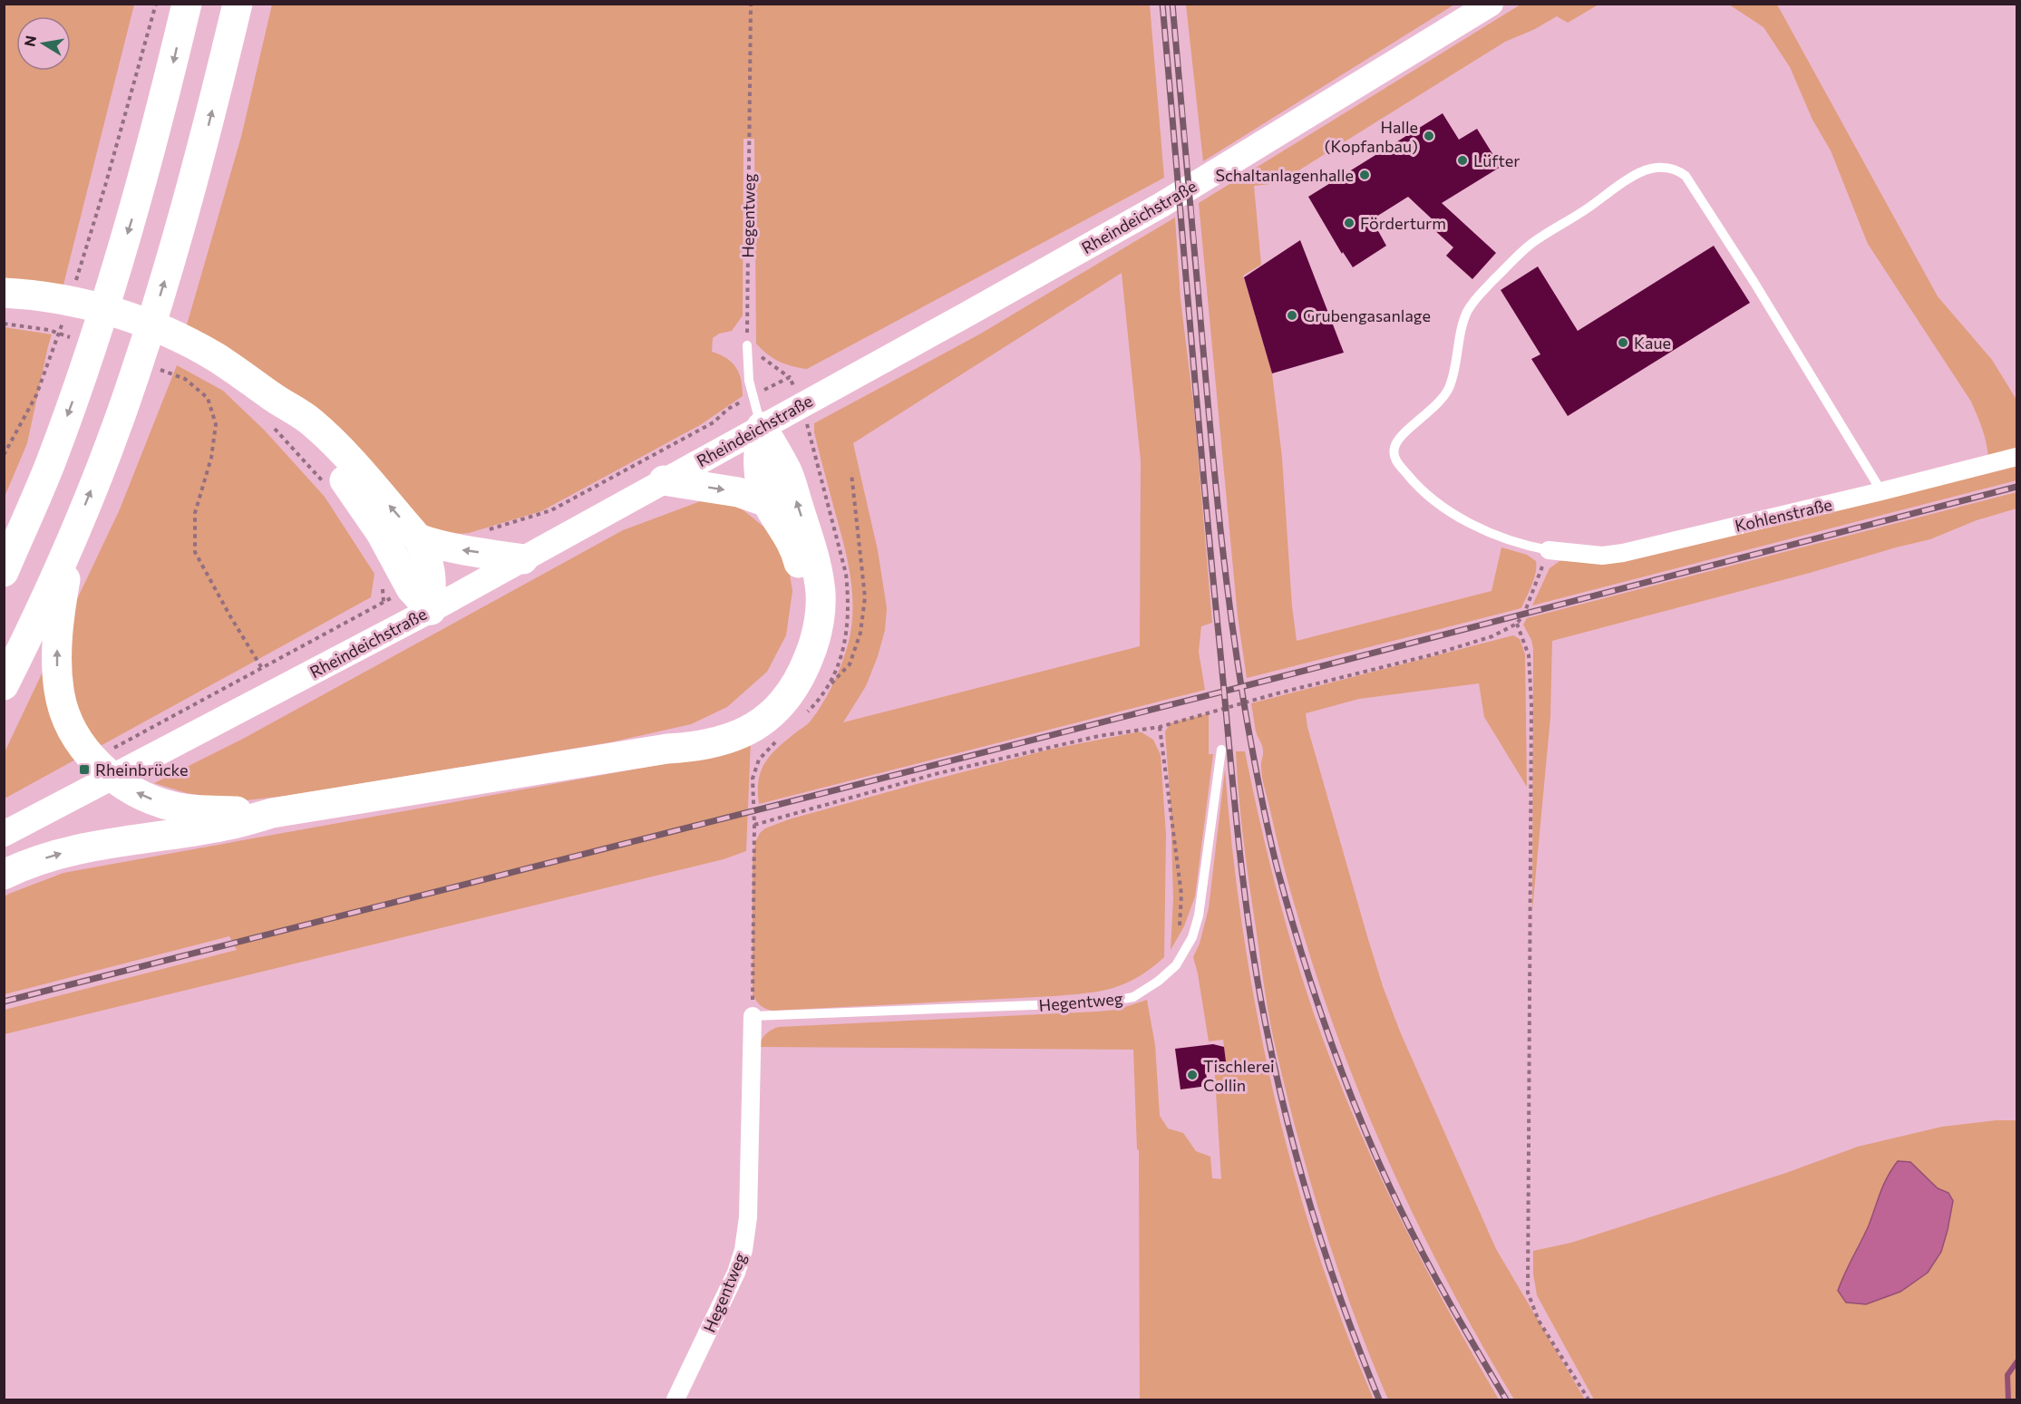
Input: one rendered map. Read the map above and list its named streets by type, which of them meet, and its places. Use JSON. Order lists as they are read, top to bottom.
{
  "streets": {
    "main road": ["Rheindeichstraße"],
    "street": ["Hegentweg", "Kohlenstraße"]
  },
  "places": {
    "other": [
      "Halle (Kopfanbau)",
      "Lüfter",
      "Schaltanlagenhalle",
      "Förderturm",
      "Grubengasanlage",
      "Kaue",
      "Tischlerei Collin"
    ],
    "transit": ["Rheinbrücke"]
  },
  "north": "left"
}
